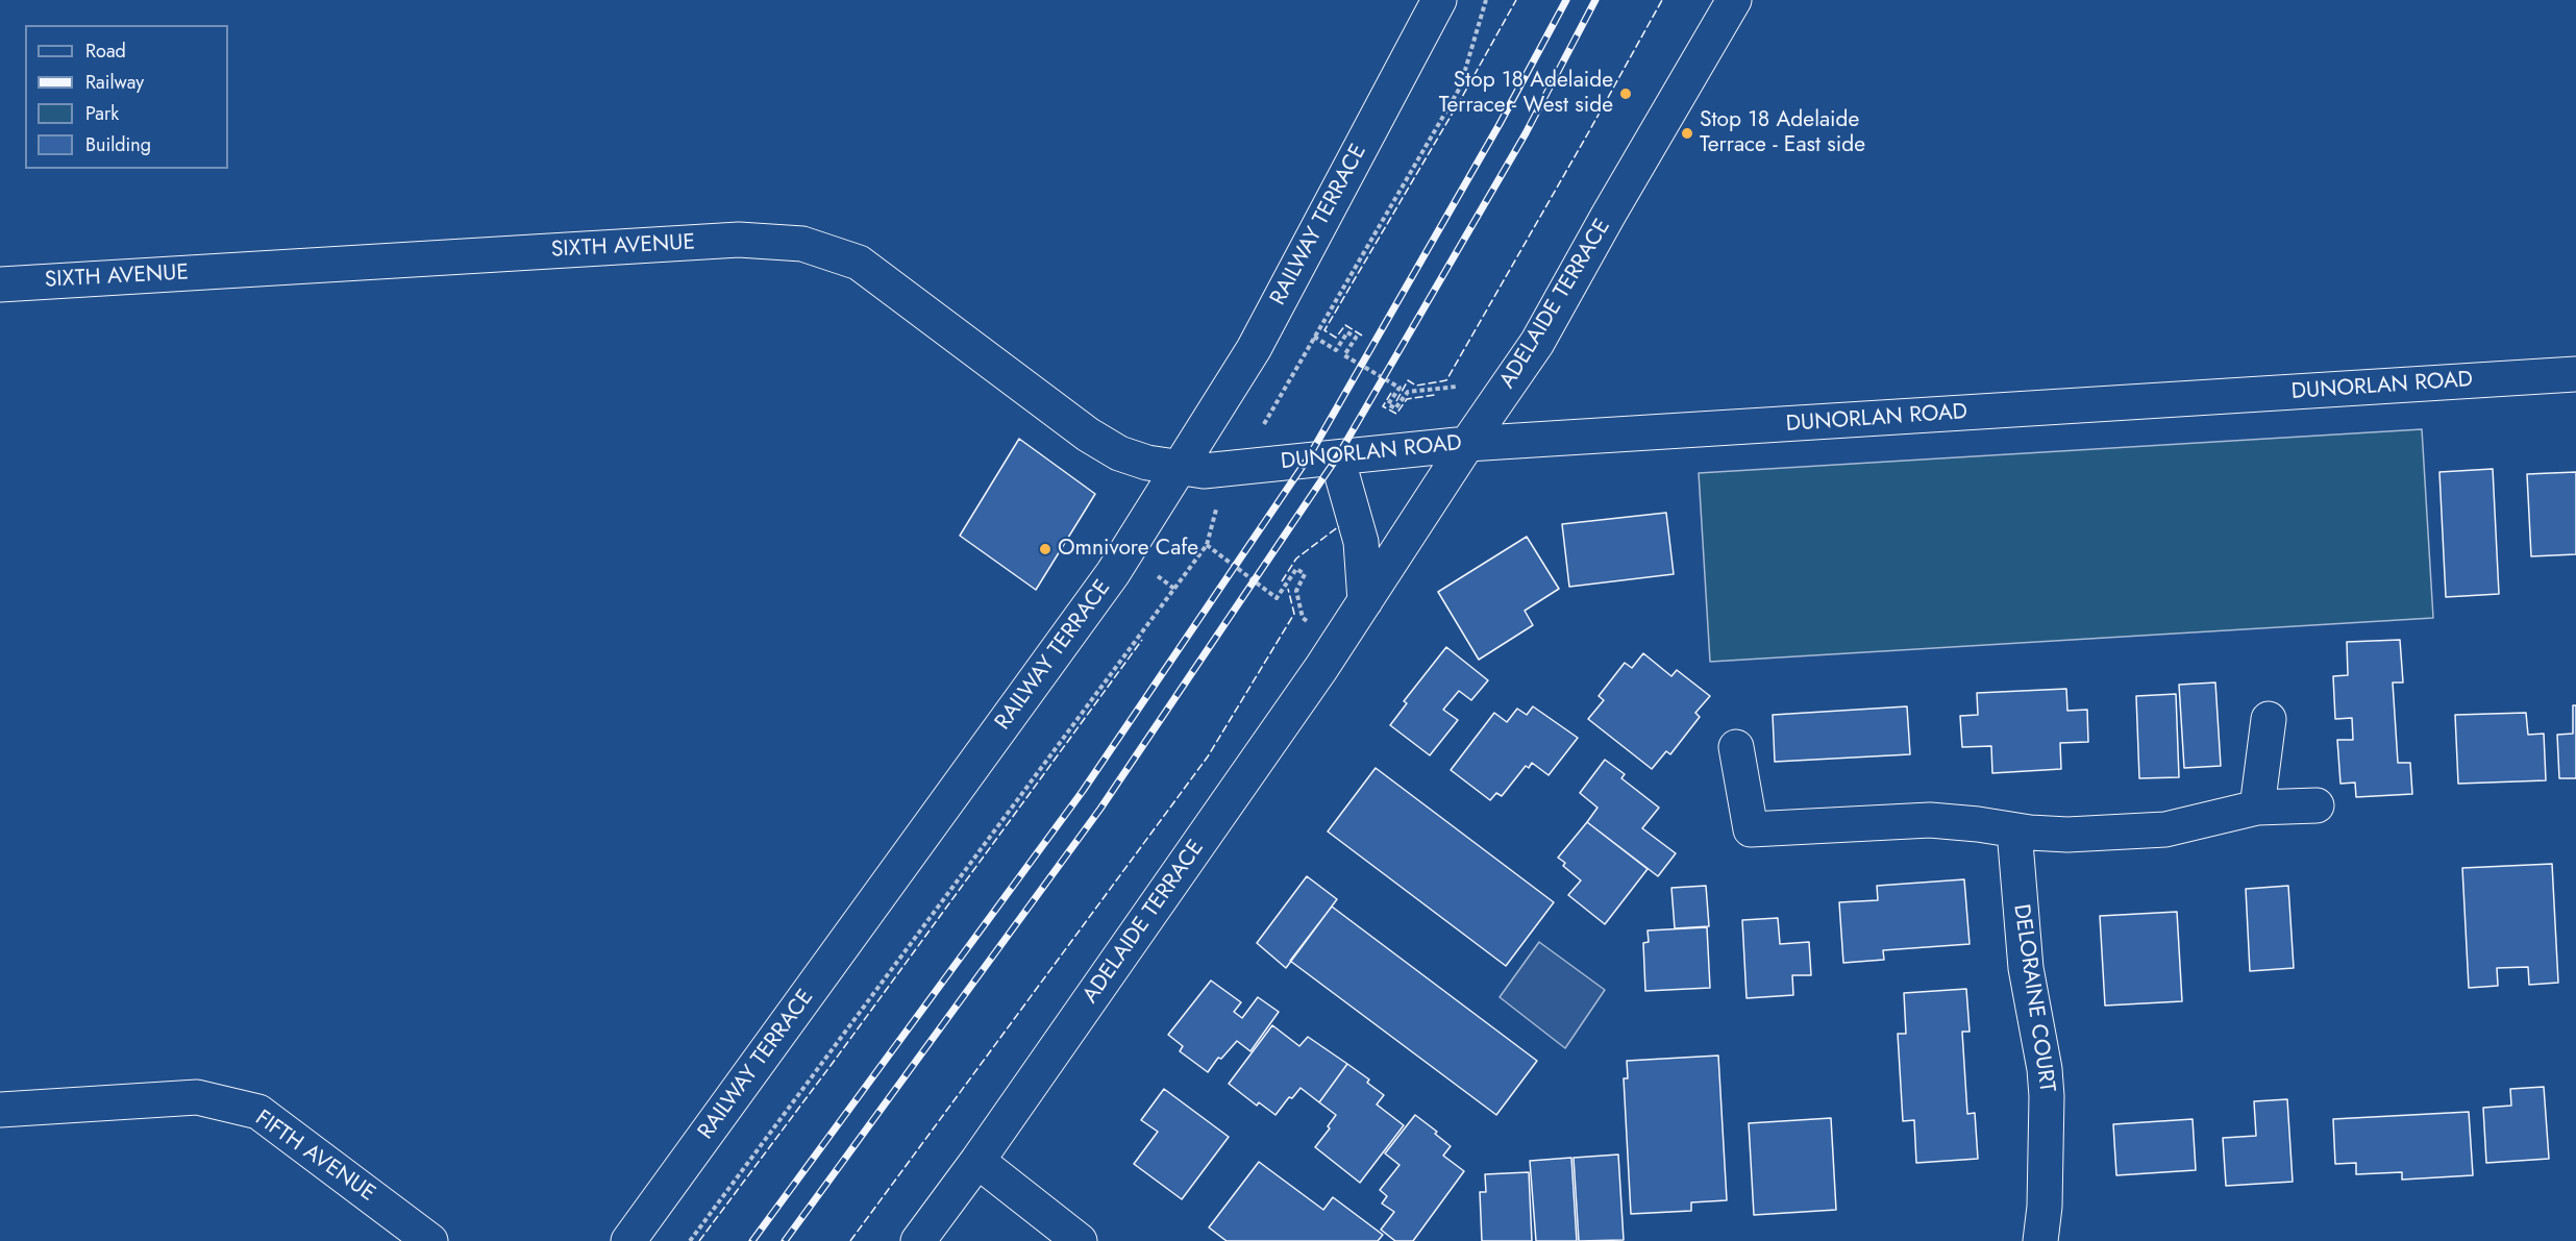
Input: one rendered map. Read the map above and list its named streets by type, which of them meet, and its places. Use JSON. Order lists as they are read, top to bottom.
{
  "streets": {
    "street": [
      "RAILWAY TERRACE",
      "SIXTH AVENUE",
      "ADELAIDE TERRACE",
      "DUNORLAN ROAD",
      "DELORAINE COURT",
      "FIFTH AVENUE"
    ]
  },
  "crossings": [
    ["RAILWAY TERRACE", "SIXTH AVENUE"],
    ["RAILWAY TERRACE", "DUNORLAN ROAD"],
    ["SIXTH AVENUE", "DUNORLAN ROAD"],
    ["ADELAIDE TERRACE", "DUNORLAN ROAD"]
  ],
  "places": ["Stop 18 Adelaide Terrace - West side", "Stop 18 Adelaide Terrace - East side", "Omnivore Cafe"],
  "legend": [
    "Road",
    "Railway",
    "Park",
    "Building"
  ]
}
